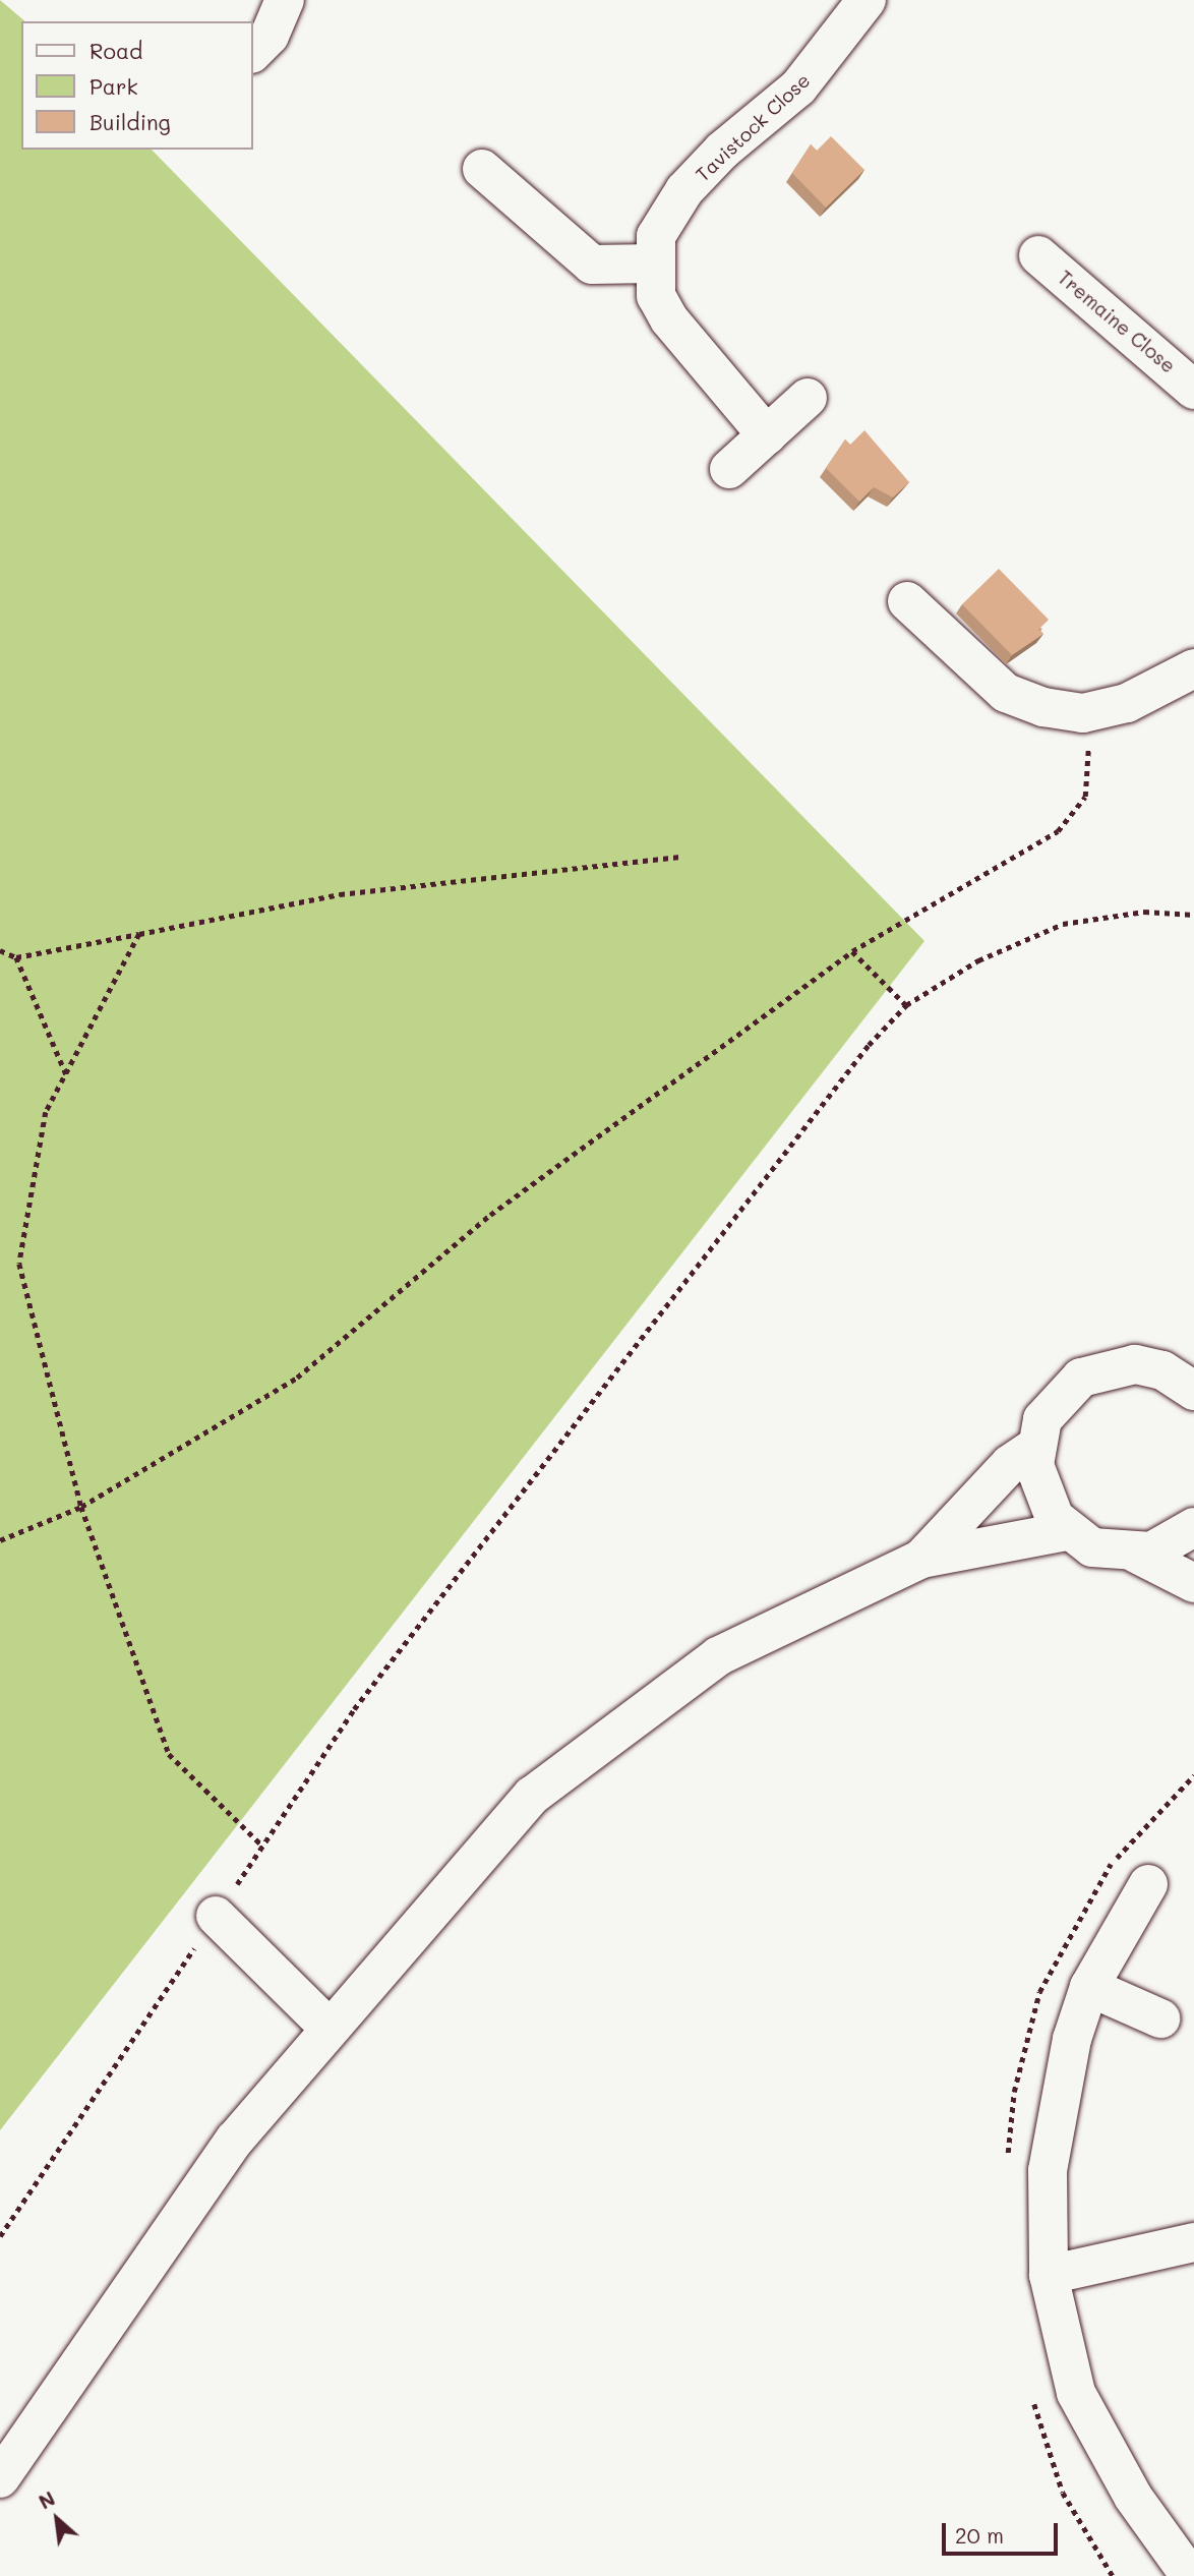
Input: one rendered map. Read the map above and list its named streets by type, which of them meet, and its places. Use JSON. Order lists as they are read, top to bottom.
{
  "streets": {
    "main road": ["Tavistock Close", "Tremaine Close"]
  },
  "legend": ["Road", "Park", "Building"],
  "scale_bar": "20 m",
  "north": "top left"
}
